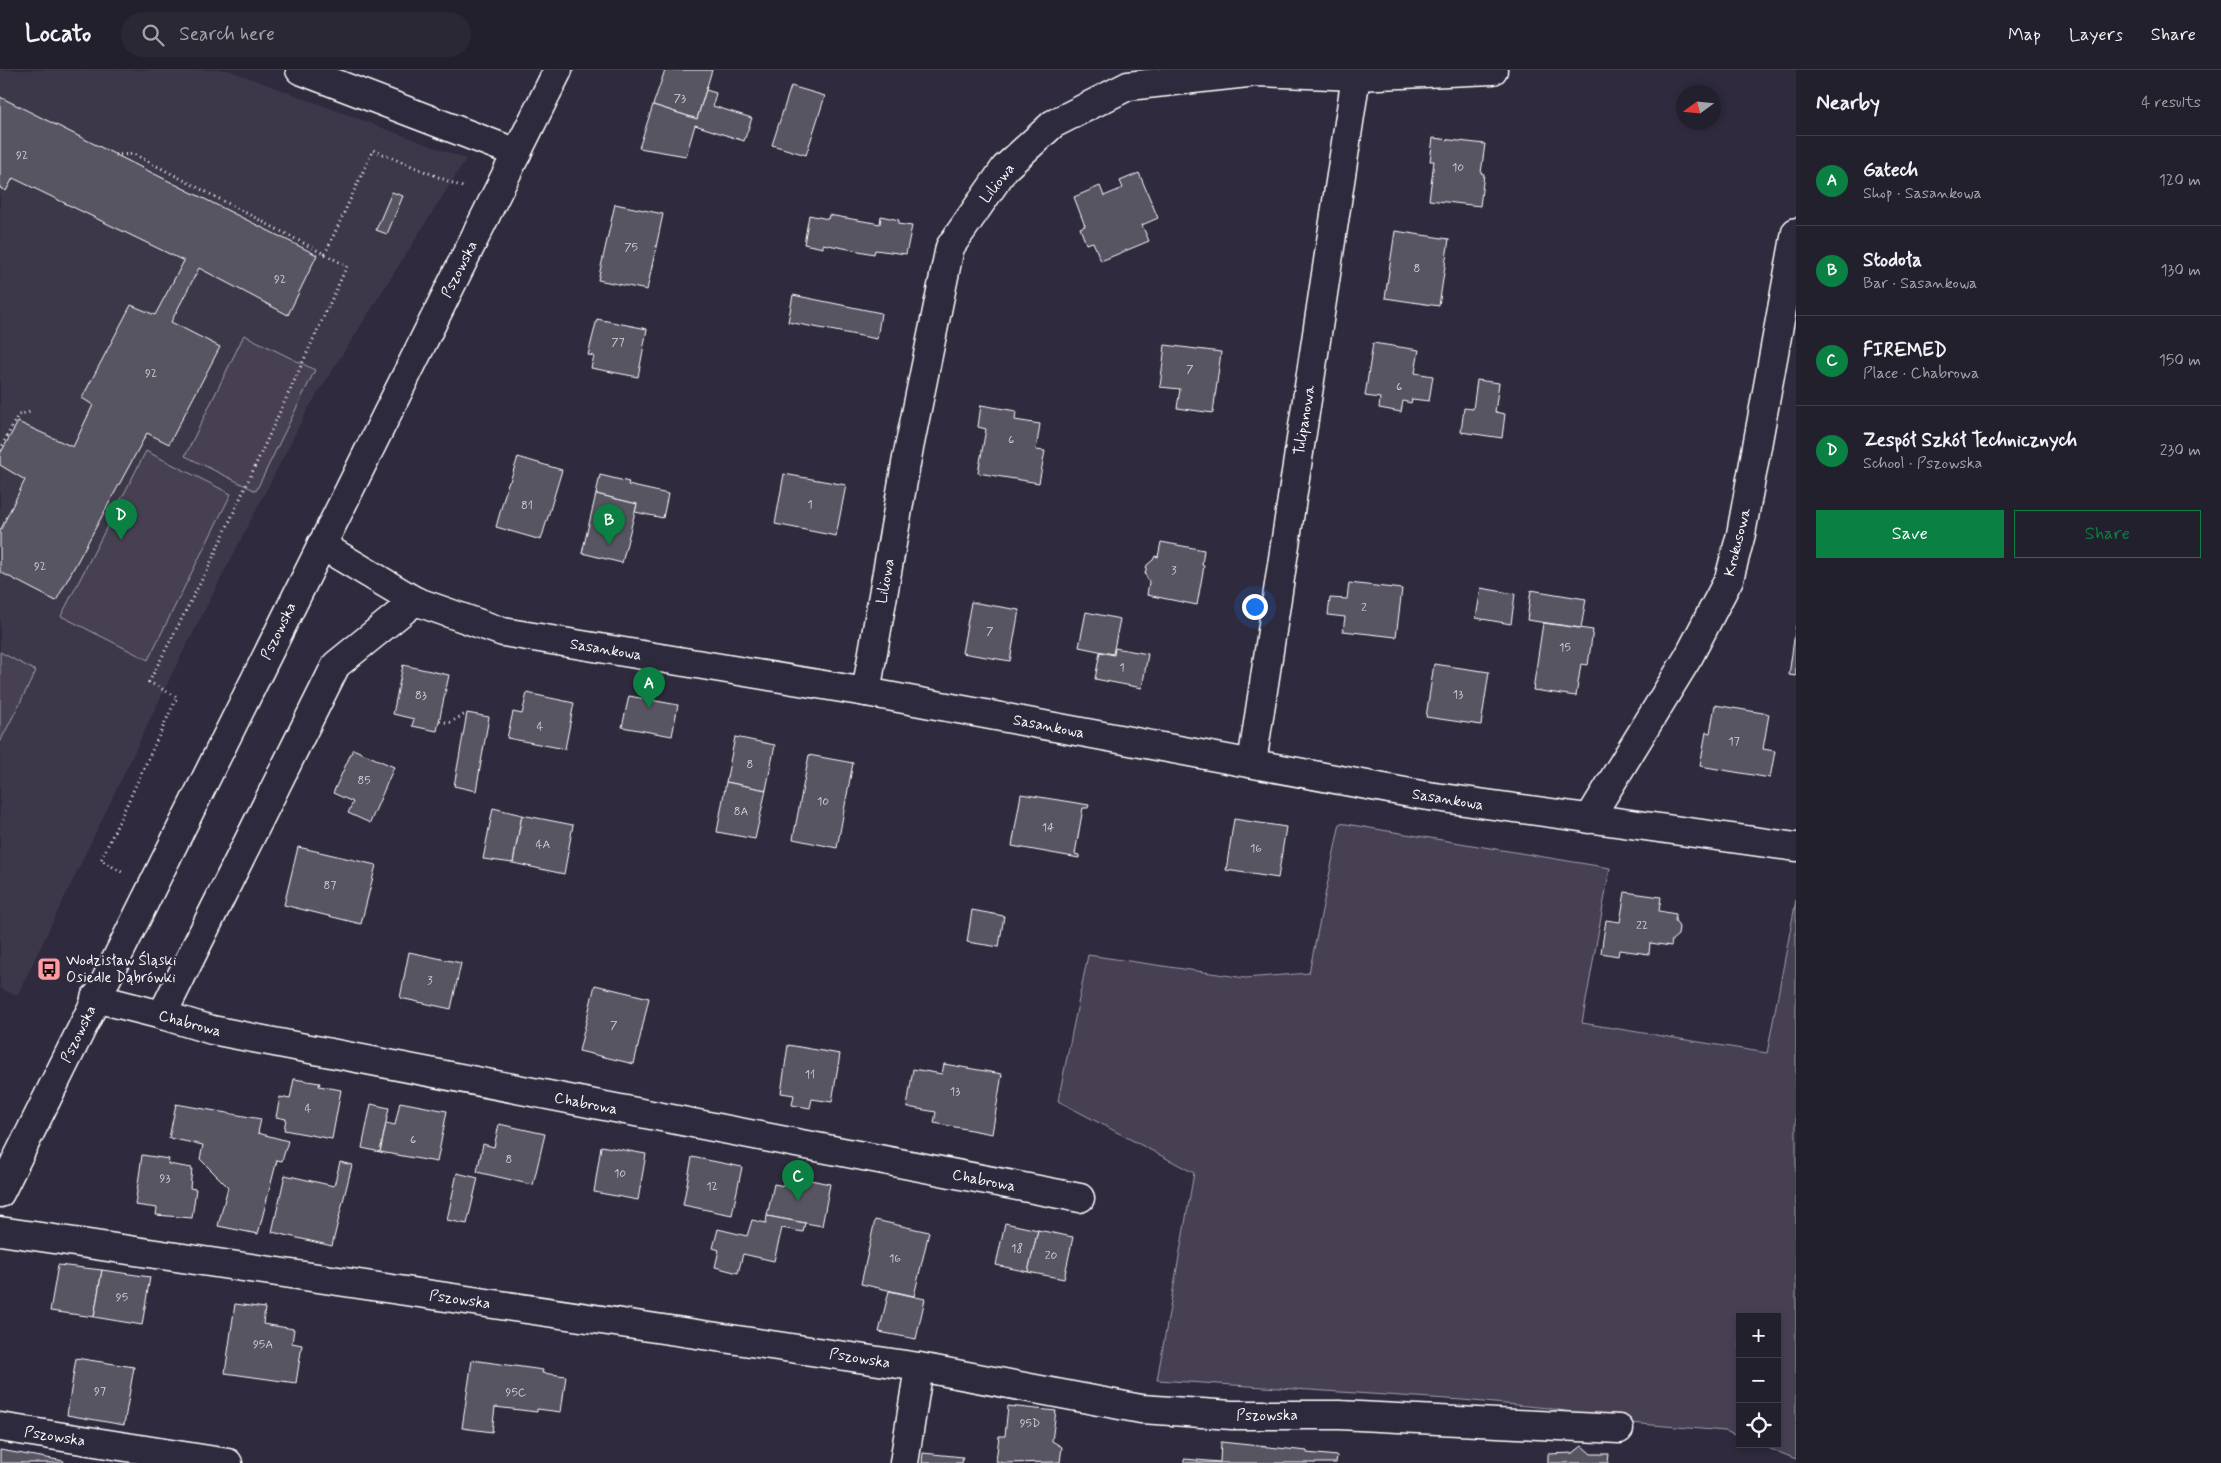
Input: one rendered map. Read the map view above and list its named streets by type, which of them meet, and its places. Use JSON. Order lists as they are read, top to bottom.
{
  "streets": {
    "street": [
      "Liliowa",
      "Pszowska",
      "Tulipanowa",
      "Krokusowa",
      "Sasankowa",
      "Chabrowa"
    ]
  },
  "crossings": [
    ["Liliowa", "Tulipanowa"],
    ["Liliowa", "Sasankowa"],
    ["Pszowska", "Sasankowa"],
    ["Pszowska", "Chabrowa"],
    ["Tulipanowa", "Sasankowa"],
    ["Krokusowa", "Sasankowa"]
  ],
  "places": {
    "bus stop": ["Wodzisław Śląski Osiedle Dąbrówki"]
  },
  "house_numbers": [
    "73",
    "92",
    "10",
    "75",
    "8",
    "92",
    "77",
    "7",
    "92",
    "6",
    "6",
    "1",
    "81",
    "92",
    "3",
    "2",
    "7",
    "15",
    "1",
    "13",
    "83",
    "4",
    "17",
    "8",
    "85",
    "10",
    "8A",
    "14",
    "4A",
    "16",
    "87",
    "22",
    "3",
    "7",
    "11",
    "13",
    "4",
    "6",
    "8",
    "10",
    "93",
    "12",
    "18",
    "20",
    "16",
    "95",
    "95A",
    "97",
    "95C",
    "95D"
  ],
  "north": "left",
  "page": {
    "header": "Locato",
    "search": "Search here",
    "nav": ["Map", "Layers", "Share"],
    "heading": ["Nearby", "4 results"],
    "list": [
      {
        "mark": "A",
        "name": "Gatech",
        "note": "Shop · Sasankowa",
        "value": "120 m"
      },
      {
        "mark": "B",
        "name": "Stodoła",
        "note": "Bar · Sasankowa",
        "value": "130 m"
      },
      {
        "mark": "C",
        "name": "FIREMED",
        "note": "Place · Chabrowa",
        "value": "150 m"
      },
      {
        "mark": "D",
        "name": "Zespół Szkół Technicznych",
        "note": "School · Pszowska",
        "value": "230 m"
      }
    ],
    "buttons": ["Save", "Share"],
    "pins": [
      "D",
      "B",
      "A",
      "C"
    ],
    "map_buttons": ["+", "−"]
  }
}
